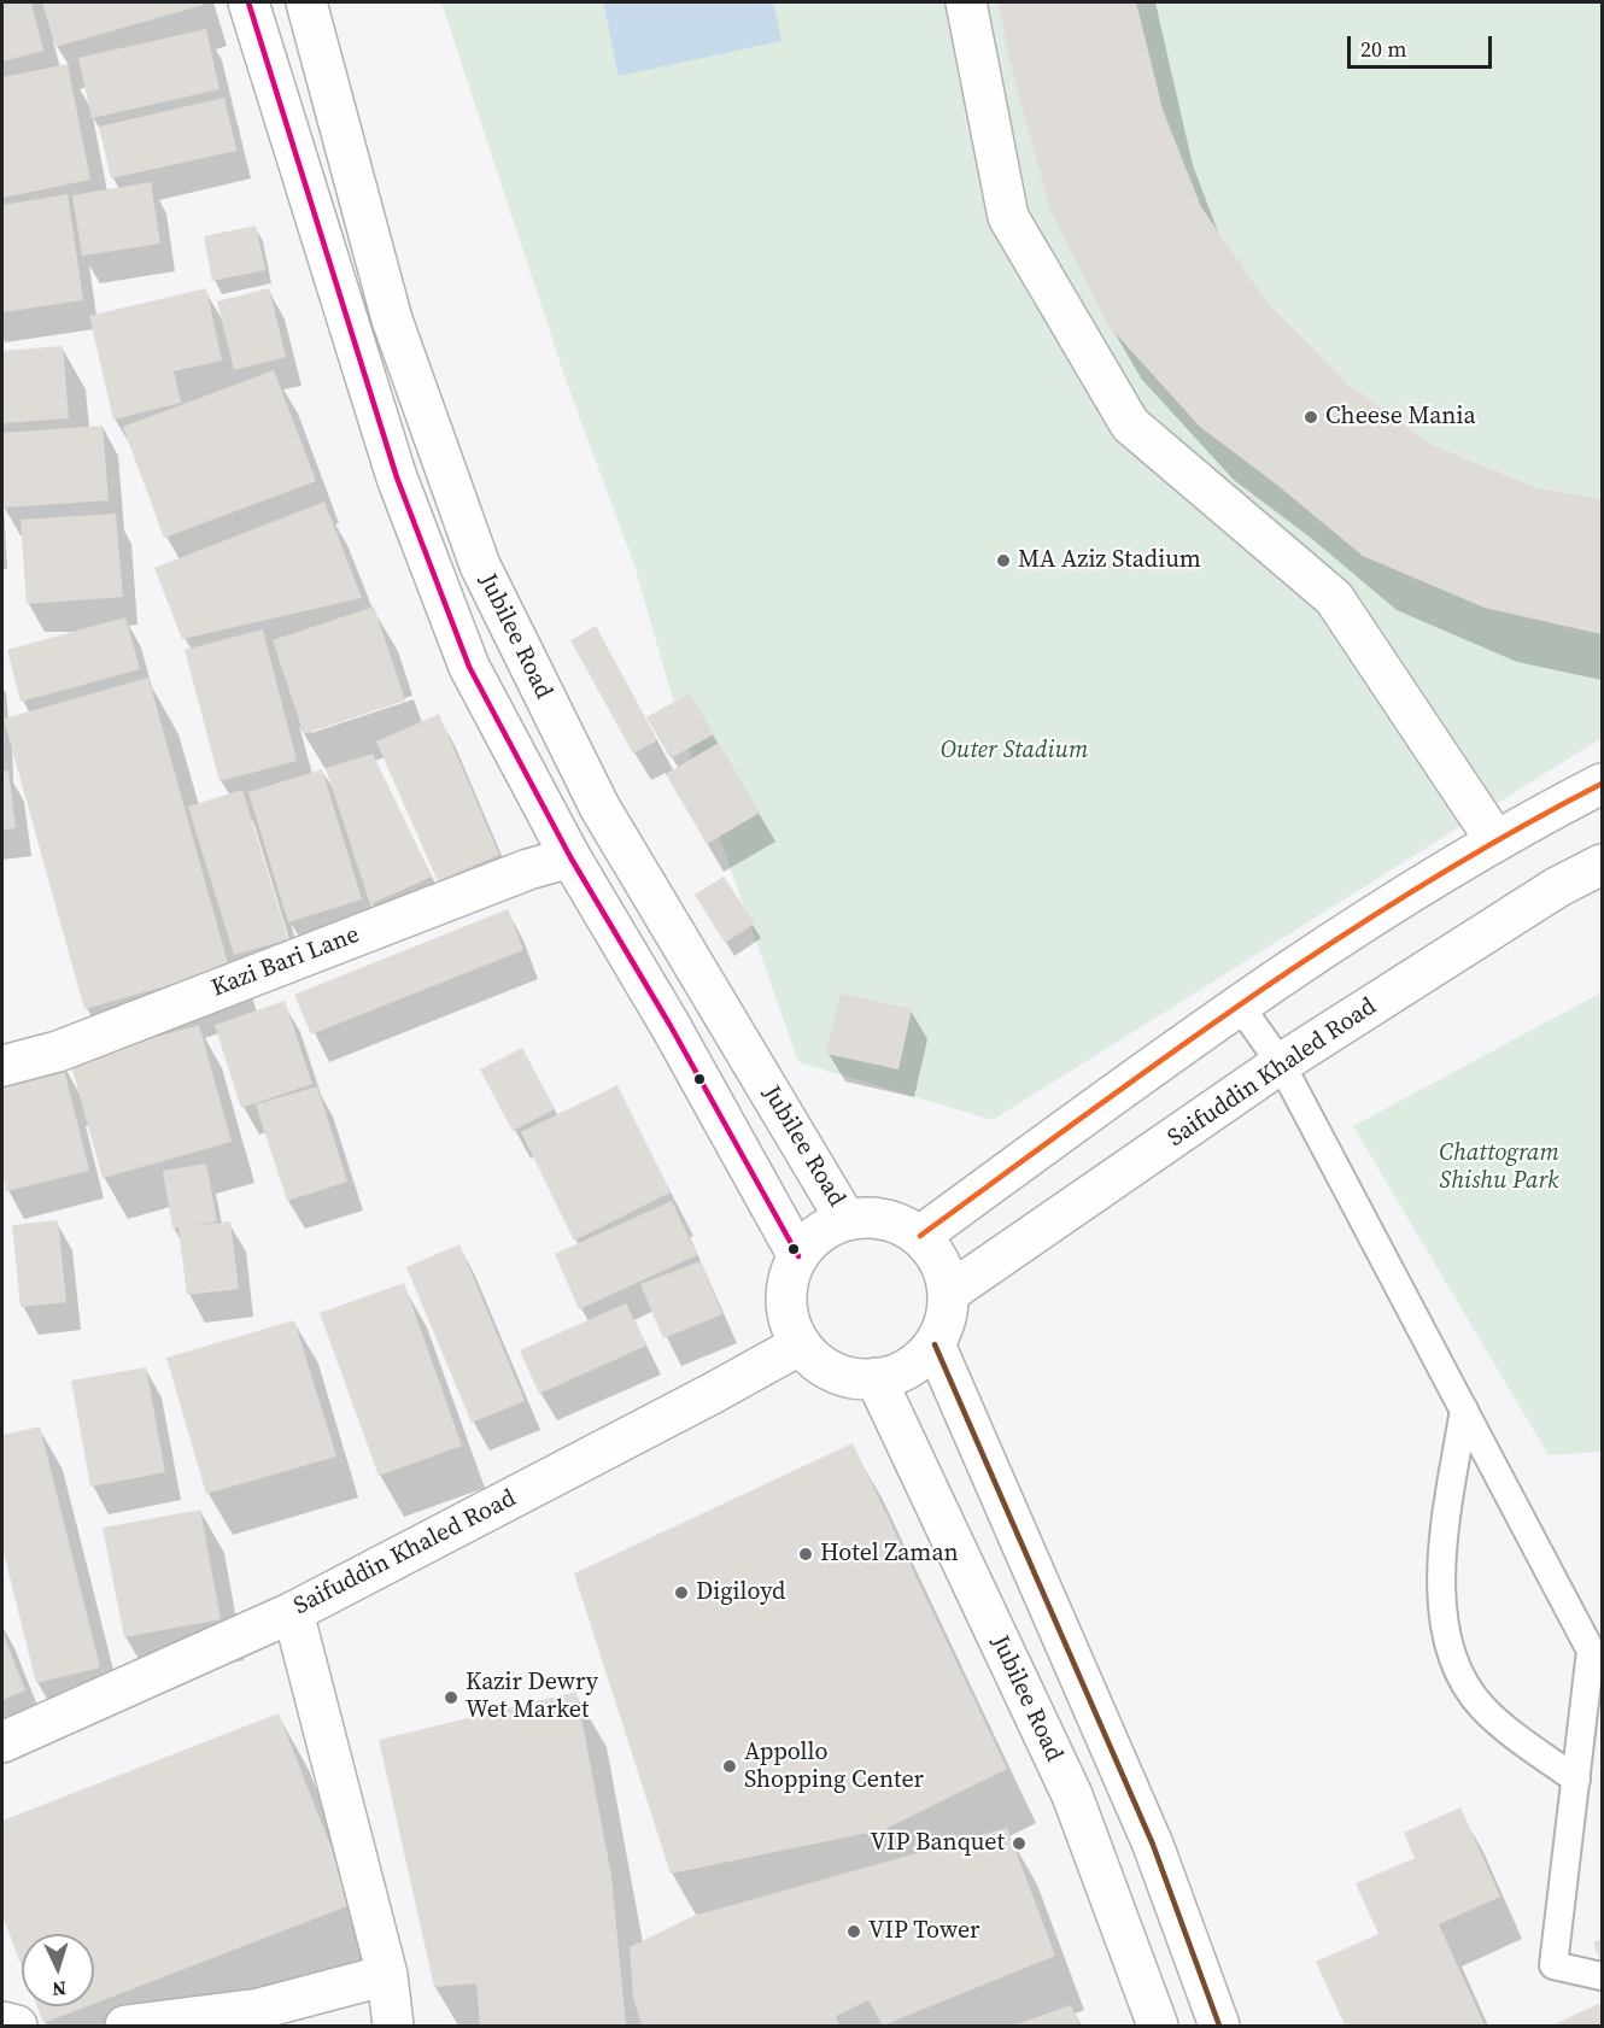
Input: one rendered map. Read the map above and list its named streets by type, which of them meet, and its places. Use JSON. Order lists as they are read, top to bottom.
{
  "streets": {
    "main road": ["Jubilee Road", "Kazi Bari Lane", "Saifuddin Khaled Road"]
  },
  "crossings": [
    ["Jubilee Road", "Saifuddin Khaled Road"]
  ],
  "parks": ["Outer Stadium", "Chattogram Shishu Park"],
  "places": [
    "Cheese Mania",
    "MA Aziz Stadium",
    "Hotel Zaman",
    "Digiloyd",
    "Kazir Dewry Wet Market",
    "Appollo Shopping Center",
    "VIP Banquet",
    "VIP Tower"
  ],
  "scale_bar": "20 m",
  "north": "bottom"
}
